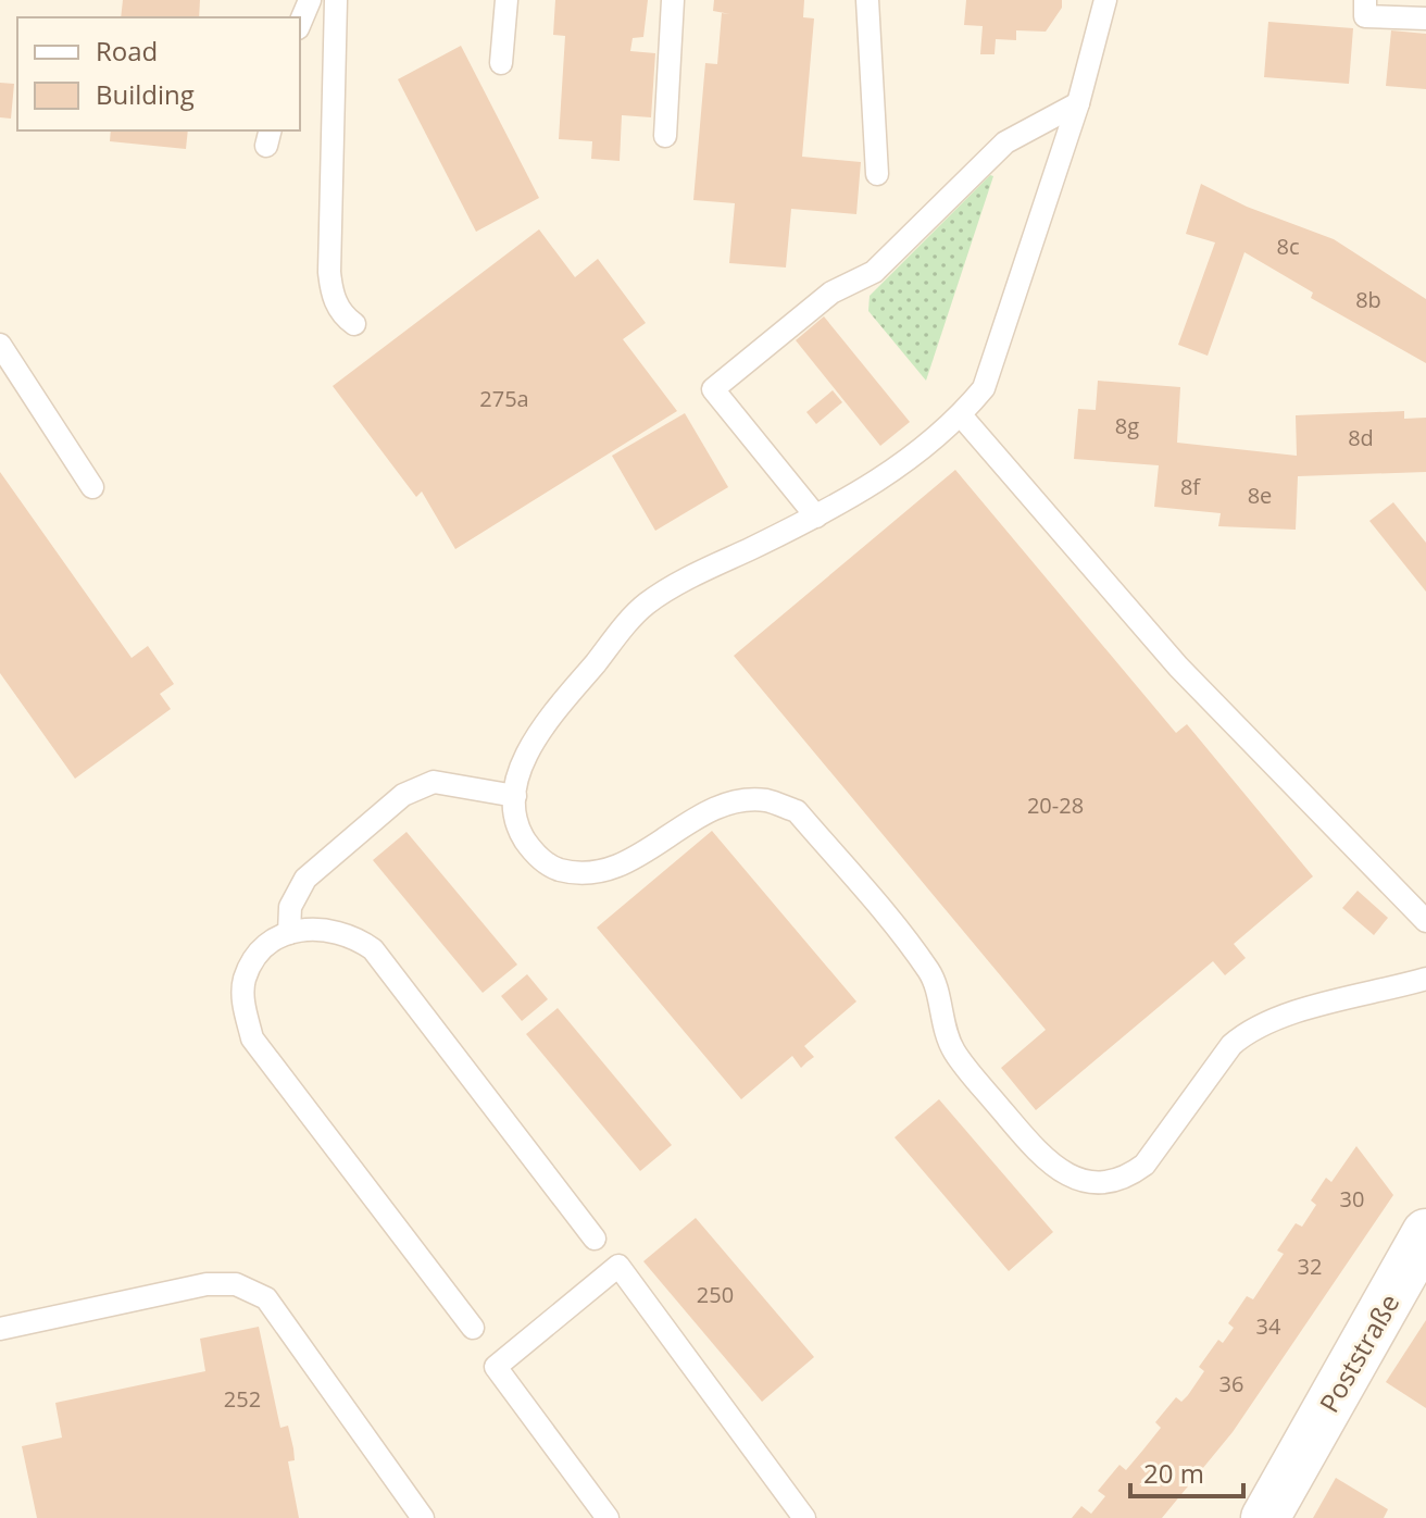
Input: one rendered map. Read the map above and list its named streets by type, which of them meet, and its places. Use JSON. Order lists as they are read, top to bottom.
{
  "streets": {
    "street": ["Poststraße"]
  },
  "house_numbers": [
    "8c",
    "8b",
    "275a",
    "8g",
    "8d",
    "8f",
    "8e",
    "20-28",
    "30",
    "32",
    "250",
    "34",
    "36",
    "252"
  ],
  "legend": ["Road", "Building"],
  "scale_bar": "20 m"
}
